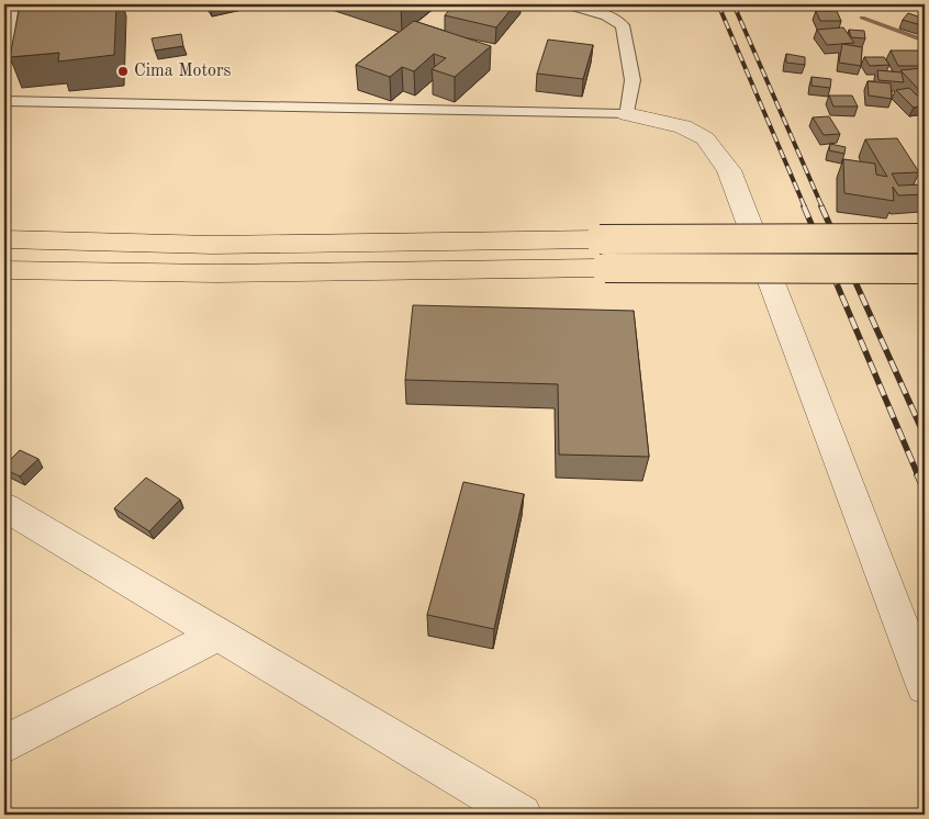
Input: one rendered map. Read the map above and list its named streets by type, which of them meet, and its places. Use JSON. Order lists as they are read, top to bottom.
{
  "places": ["Cima Motors"]
}
